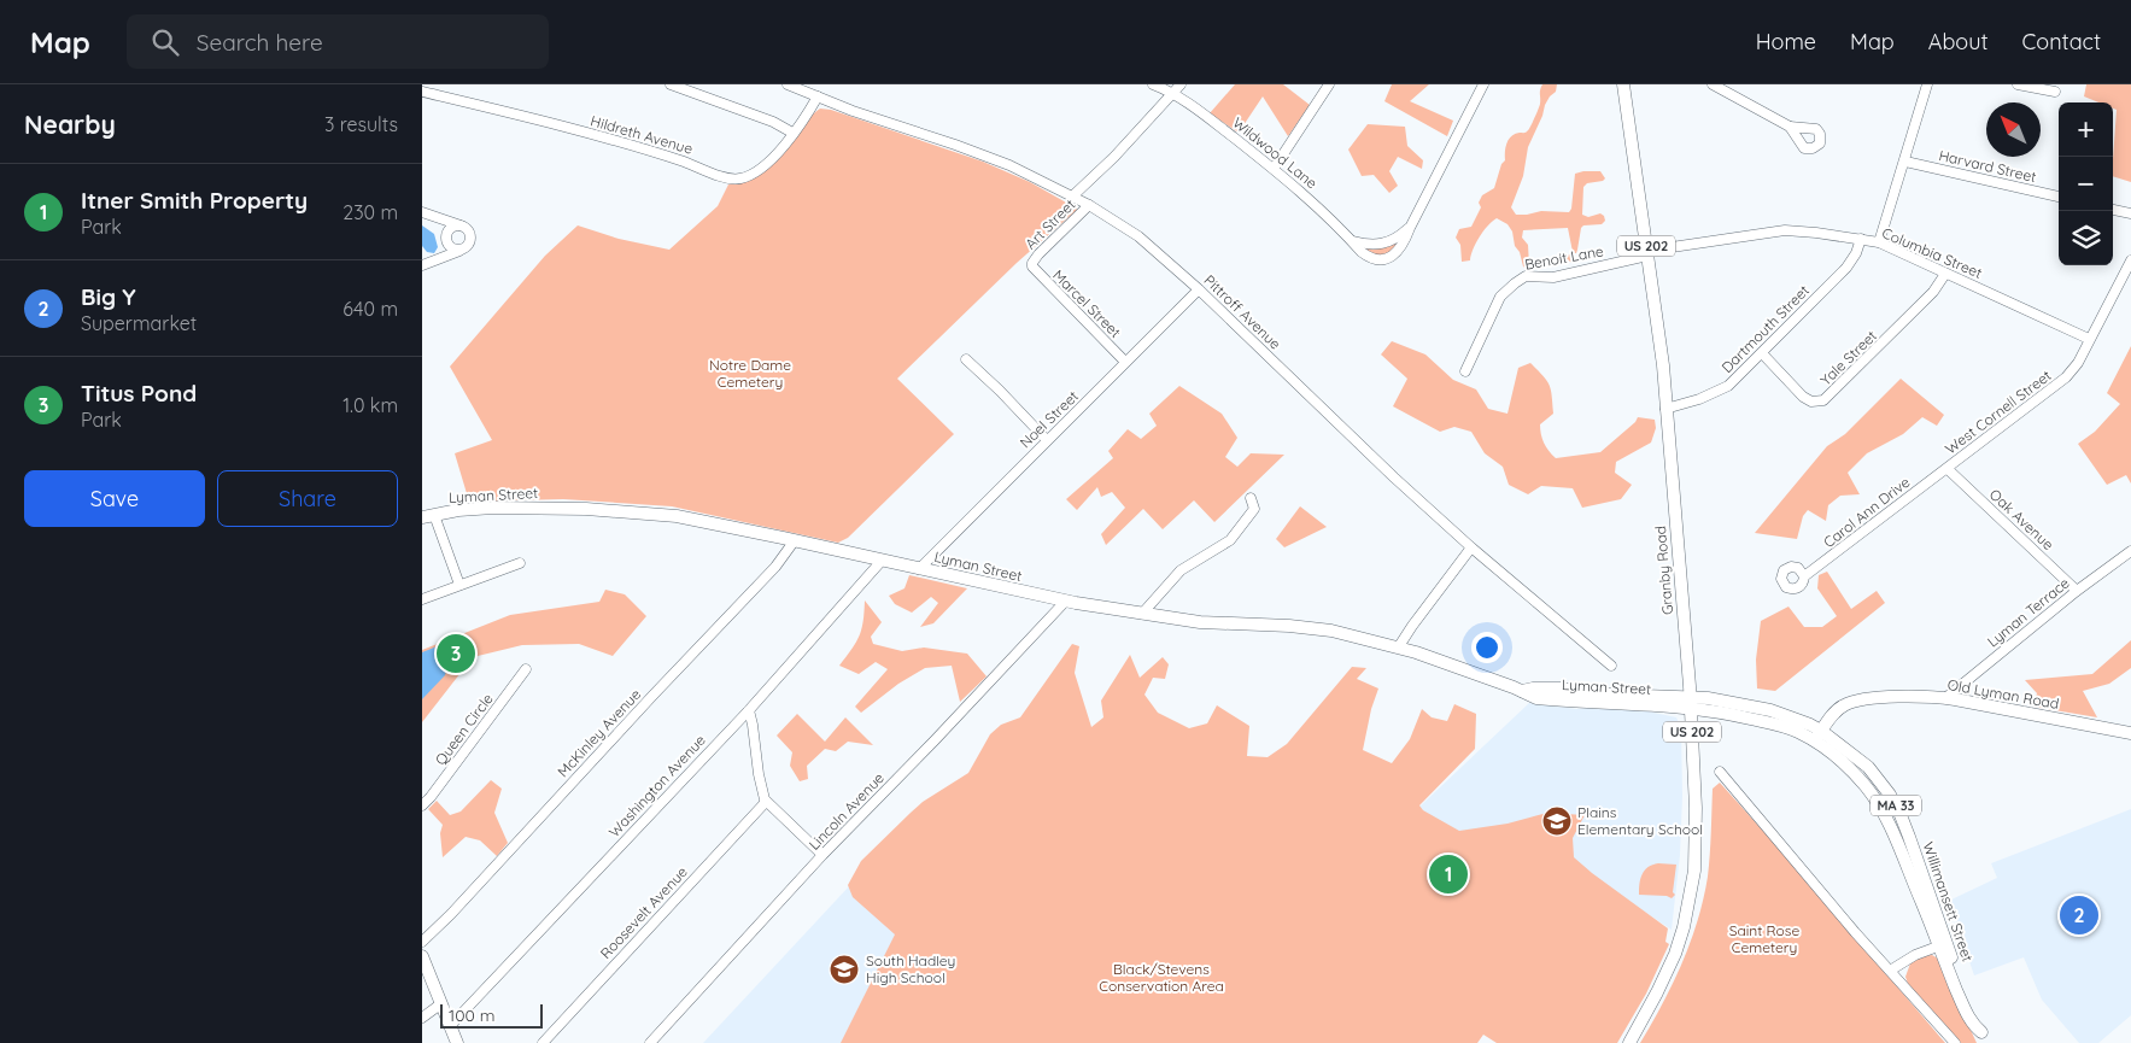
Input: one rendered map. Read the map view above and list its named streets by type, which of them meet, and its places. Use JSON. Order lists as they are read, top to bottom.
{
  "streets": {
    "main road": [
      "US 202",
      "Lyman Street",
      "Granby Road",
      "Old Lyman Road",
      "MA 33",
      "Willimansett Street"
    ],
    "street": [
      "Hildreth Avenue",
      "Wildwood Lane",
      "Harvard Street",
      "Art Street",
      "Columbia Street",
      "Benoit Lane",
      "Marcel Street",
      "Pittroff Avenue",
      "Dartmouth Street",
      "Yale Street",
      "West Cornell Street",
      "Noel Street",
      "Carol Ann Drive",
      "Oak Avenue",
      "Lyman Terrace",
      "Queen Circle",
      "McKinley Avenue",
      "Washington Avenue",
      "Lincoln Avenue",
      "Roosevelt Avenue"
    ]
  },
  "crossings": [
    ["Hildreth Avenue", "Pittroff Avenue"],
    ["Art Street", "Marcel Street"],
    ["Art Street", "Pittroff Avenue"],
    ["Columbia Street", "Benoit Lane"],
    ["Columbia Street", "Dartmouth Street"],
    ["Columbia Street", "Yale Street"],
    ["Columbia Street", "West Cornell Street"],
    ["Columbia Street", "Granby Road"],
    ["Benoit Lane", "Granby Road"],
    ["Marcel Street", "Noel Street"],
    ["Pittroff Avenue", "Noel Street"],
    ["Dartmouth Street", "Yale Street"],
    ["Dartmouth Street", "Granby Road"],
    ["West Cornell Street", "Carol Ann Drive"],
    ["West Cornell Street", "Oak Avenue"],
    ["Noel Street", "Lyman Street"],
    ["Lyman Street", "Granby Road"],
    ["Lyman Street", "McKinley Avenue"],
    ["Lyman Street", "Washington Avenue"],
    ["Lyman Street", "Lincoln Avenue"],
    ["Lyman Street", "Willimansett Street"],
    ["Carol Ann Drive", "Oak Avenue"],
    ["Oak Avenue", "Lyman Terrace"],
    ["Granby Road", "Willimansett Street"],
    ["Lyman Terrace", "Old Lyman Road"],
    ["Old Lyman Road", "Willimansett Street"]
  ],
  "parks": ["Notre Dame Cemetery", "Saint Rose Cemetery", "Black/Stevens Conservation Area"],
  "places": {
    "school or university": ["Plains Elementary School", "South Hadley High School"]
  },
  "scale_bar": "100 m",
  "north": "top left",
  "page": {
    "header": "Map",
    "search": "Search here",
    "nav": [
      "Home",
      "Map",
      "About",
      "Contact"
    ],
    "heading": ["Nearby", "3 results"],
    "map_buttons": ["+", "−"],
    "list": [
      {
        "mark": "1",
        "name": "Itner Smith Property",
        "note": "Park",
        "value": "230 m"
      },
      {
        "mark": "2",
        "name": "Big Y",
        "note": "Supermarket",
        "value": "640 m"
      },
      {
        "mark": "3",
        "name": "Titus Pond",
        "note": "Park",
        "value": "1.0 km"
      }
    ],
    "buttons": ["Save", "Share"],
    "pins": ["3", "1", "2"],
    "scale": "100 m"
  }
}
